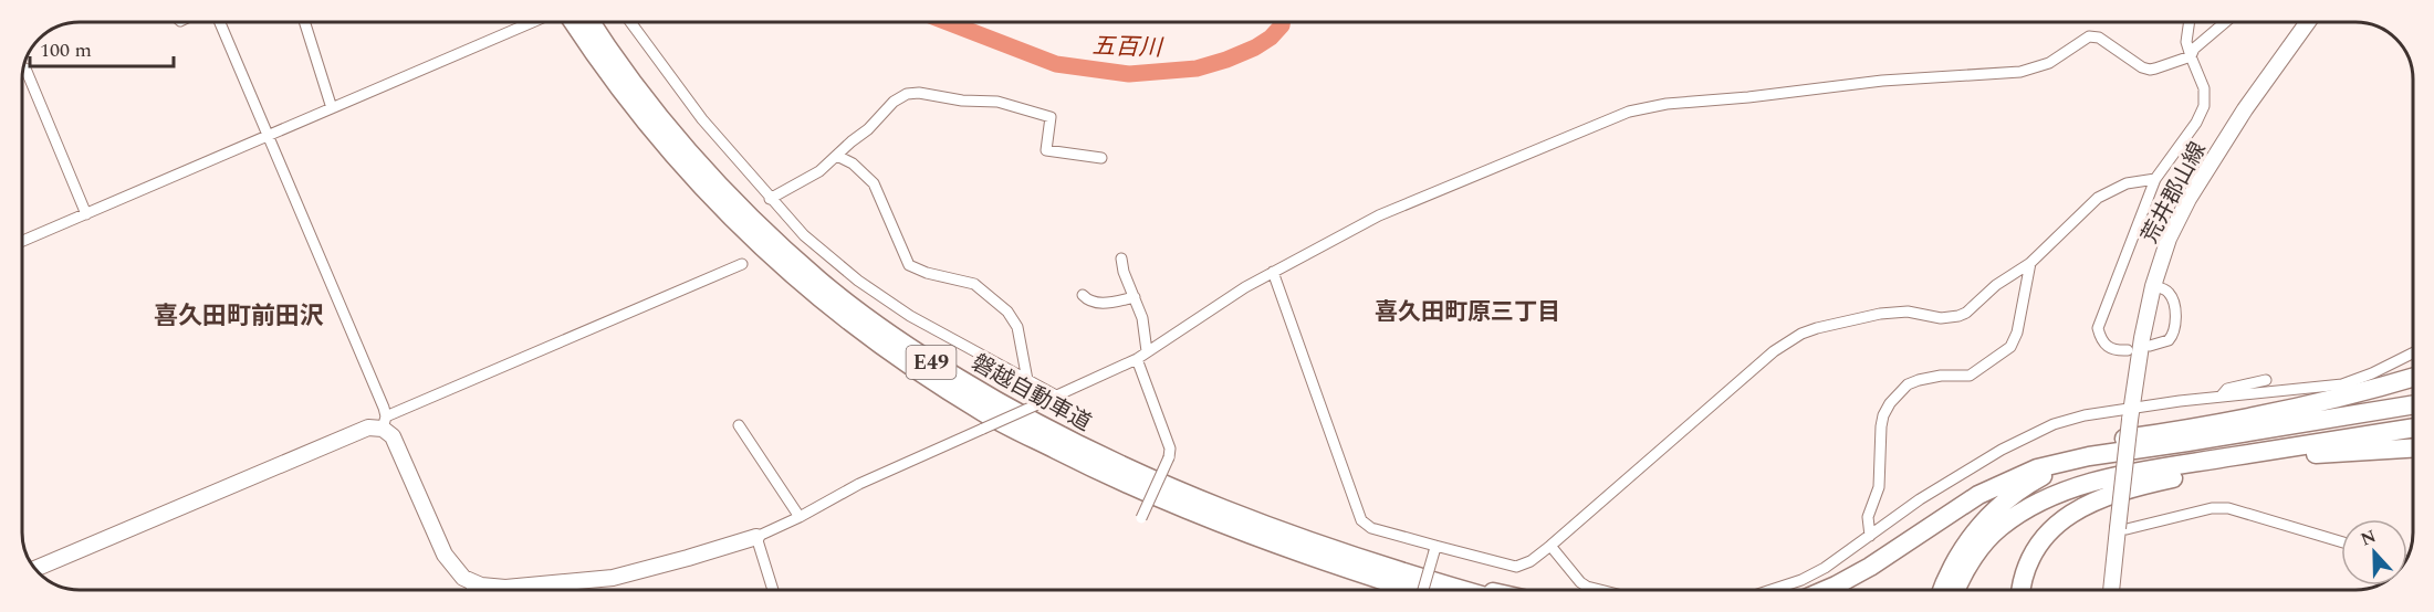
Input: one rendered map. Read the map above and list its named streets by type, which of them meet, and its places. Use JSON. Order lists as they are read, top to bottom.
{
  "streets": {
    "highway": ["E49", "磐越自動車道"],
    "street": ["荒井郡山線"]
  },
  "districts": ["喜久田町原三丁目", "喜久田町前田沢"],
  "water": ["五百川"],
  "scale_bar": "100 m",
  "north": "top"
}
